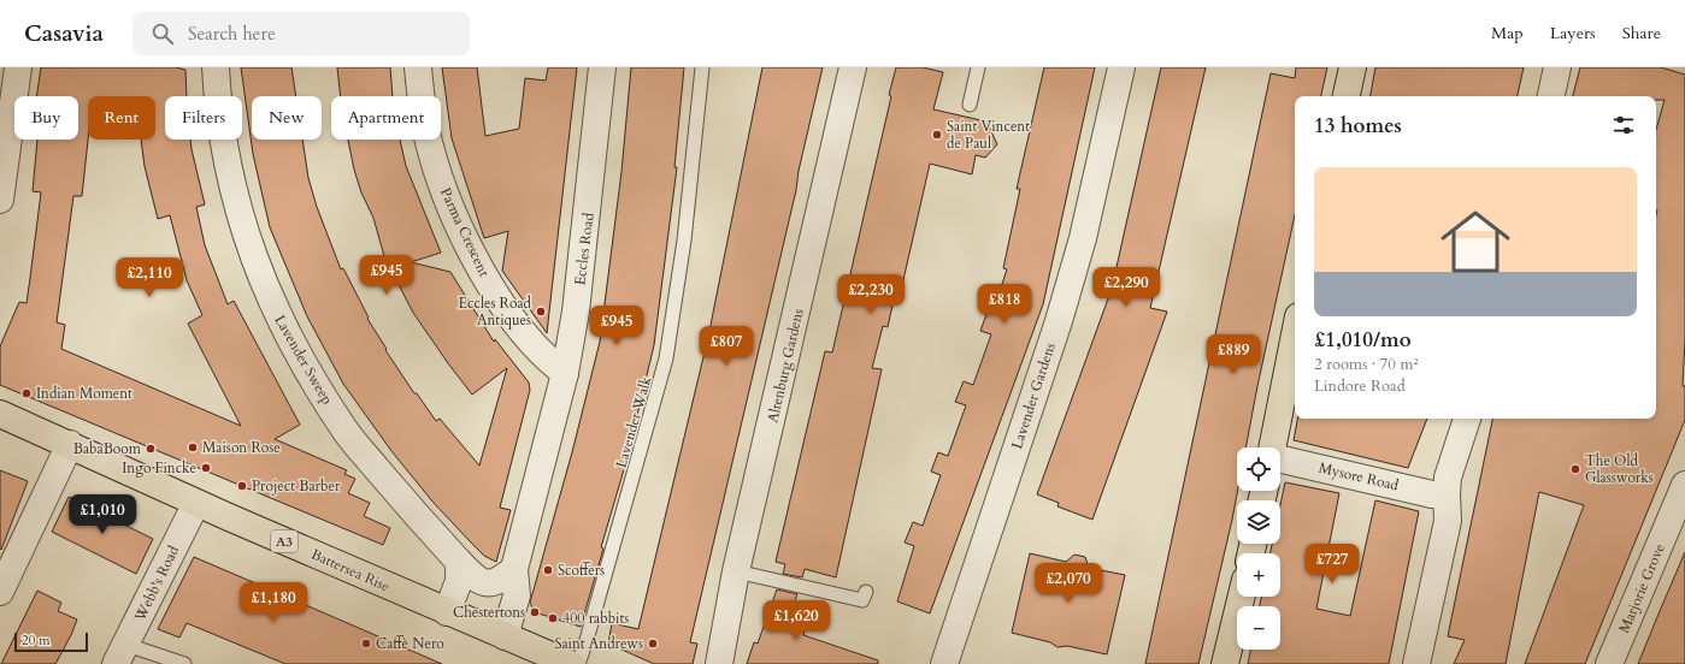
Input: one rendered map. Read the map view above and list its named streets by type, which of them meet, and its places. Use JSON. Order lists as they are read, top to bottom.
{
  "streets": {
    "highway": ["A3", "Battersea Rise"],
    "street": [
      "Parma Crescent",
      "Eccles Road",
      "Lavender Sweep",
      "Altenburg Gardens",
      "Lavender Gardens",
      "Mysore Road",
      "Webb's Road",
      "Marjorie Grove"
    ],
    "lane": ["Lavender Walk"]
  },
  "crossings": [
    ["Parma Crescent", "Eccles Road"],
    ["Eccles Road", "Battersea Rise"],
    ["Battersea Rise", "Webb's Road"]
  ],
  "places": [
    "Saint Vincent de Paul",
    "Eccles Road Antiques",
    "Indian Moment",
    "Maison Rose",
    "BabaBoom",
    "Ingo Fincke",
    "The Old Glassworks",
    "Project Barber",
    "Scoffers",
    "Chestertons",
    "400 rabbits",
    "Caffè Nero",
    "Saint Andrews"
  ],
  "scale_bar": "20 m",
  "page": {
    "header": "Casavia",
    "search": "Search here",
    "nav": ["Map", "Layers", "Share"],
    "chip": [
      "Buy",
      "Rent",
      "Filters",
      "New",
      "Apartment"
    ],
    "heading": "13 homes",
    "list": [
      {
        "name": "£1,010/mo",
        "note": "2 rooms · 70 m² · Lindore Road"
      }
    ],
    "price": [
      "£945",
      "£2,110",
      "£2,290",
      "£2,230",
      "£818",
      "£945",
      "£807",
      "£889",
      "£1,010",
      "£727",
      "£2,070",
      "£1,180",
      "£1,620"
    ],
    "map_buttons": ["+", "−"],
    "scale": "20 m"
  }
}
